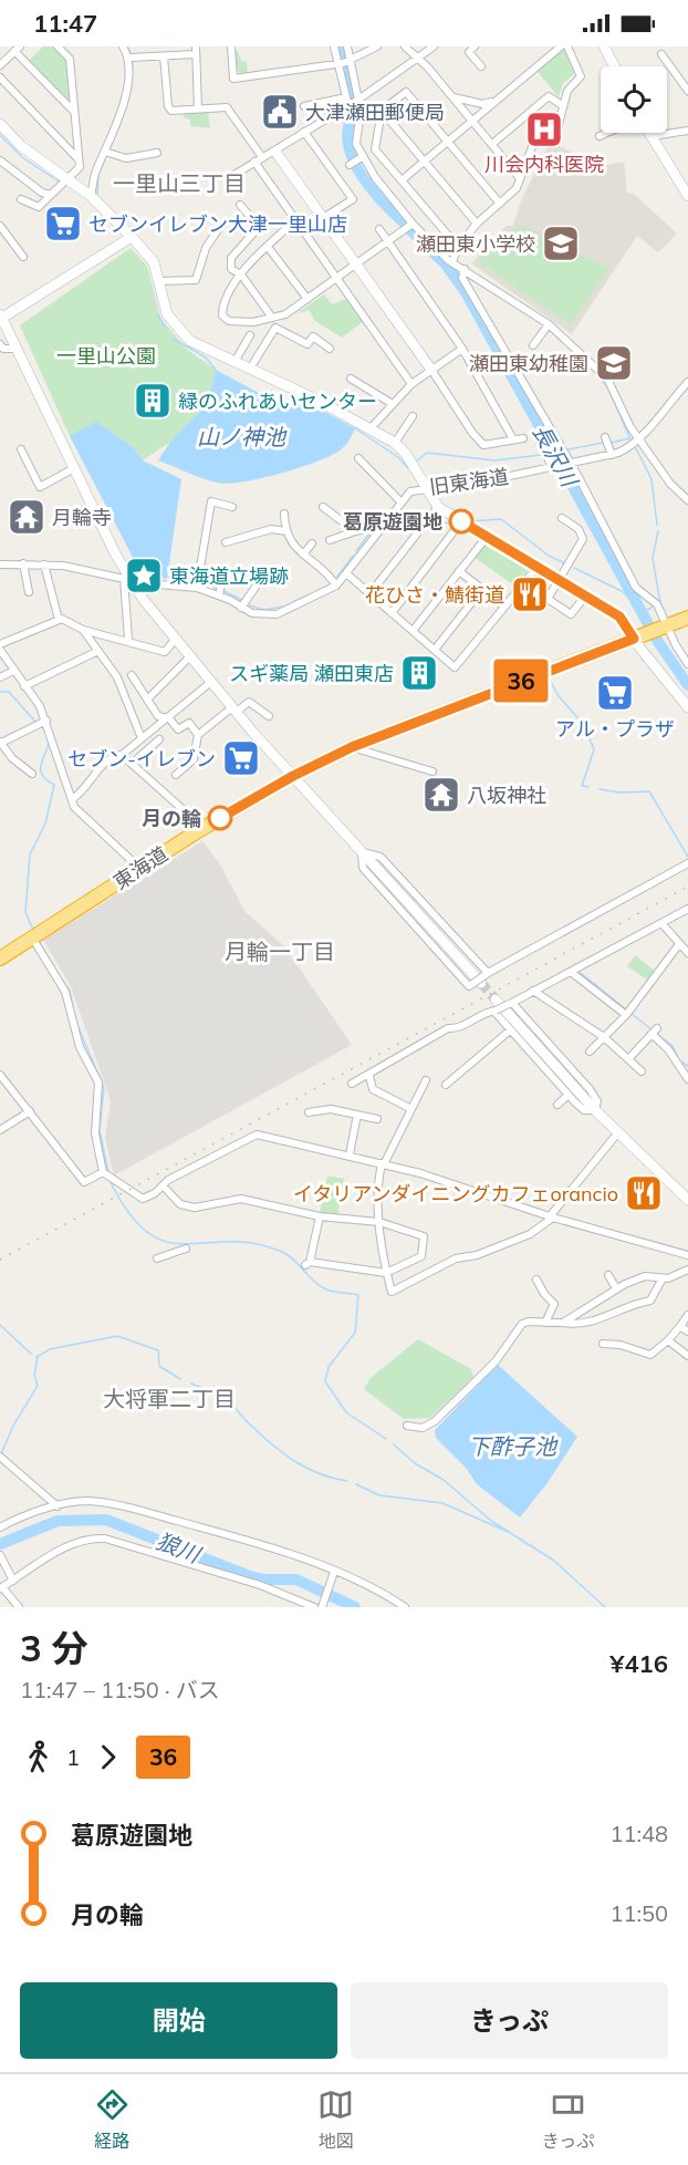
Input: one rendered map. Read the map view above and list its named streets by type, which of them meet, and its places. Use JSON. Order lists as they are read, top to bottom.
{
  "streets": {
    "highway": ["東海道"],
    "street": ["旧東海道"]
  },
  "districts": ["一里山三丁目", "月輪一丁目", "大将軍二丁目"],
  "water": [
    "山ノ神池",
    "長沢川",
    "下酢子池",
    "狼川"
  ],
  "parks": ["一里山公園"],
  "places": {
    "public building": ["大津瀬田郵便局"],
    "hospital": ["川会内科医院"],
    "supermarket": ["セブンイレブン大津一里山店", "アル・プラザ", "セブン-イレブン"],
    "school or university": ["瀬田東小学校", "瀬田東幼稚園"],
    "building": ["緑のふれあいセンター", "スギ薬局 瀬田東店"],
    "temple": ["月輪寺", "八坂神社"],
    "other": ["葛原遊園地", "月の輪"],
    "place": ["東海道立場跡"],
    "restaurant": ["花ひさ・鯖街道", "イタリアンダイニングカフェorancio"]
  },
  "lines": ["bus line 36"],
  "page": {
    "status": "11:47",
    "on_map": "36",
    "heading": ["3 分", "11:47 – 11:50 · バス", "¥416"],
    "legs": ["1", "36"],
    "list": [
      {
        "name": "葛原遊園地",
        "value": "11:48"
      },
      {
        "name": "月の輪",
        "value": "11:50"
      }
    ],
    "buttons": ["開始", "きっぷ"],
    "tabs": ["経路", "地図", "きっぷ"]
  }
}
